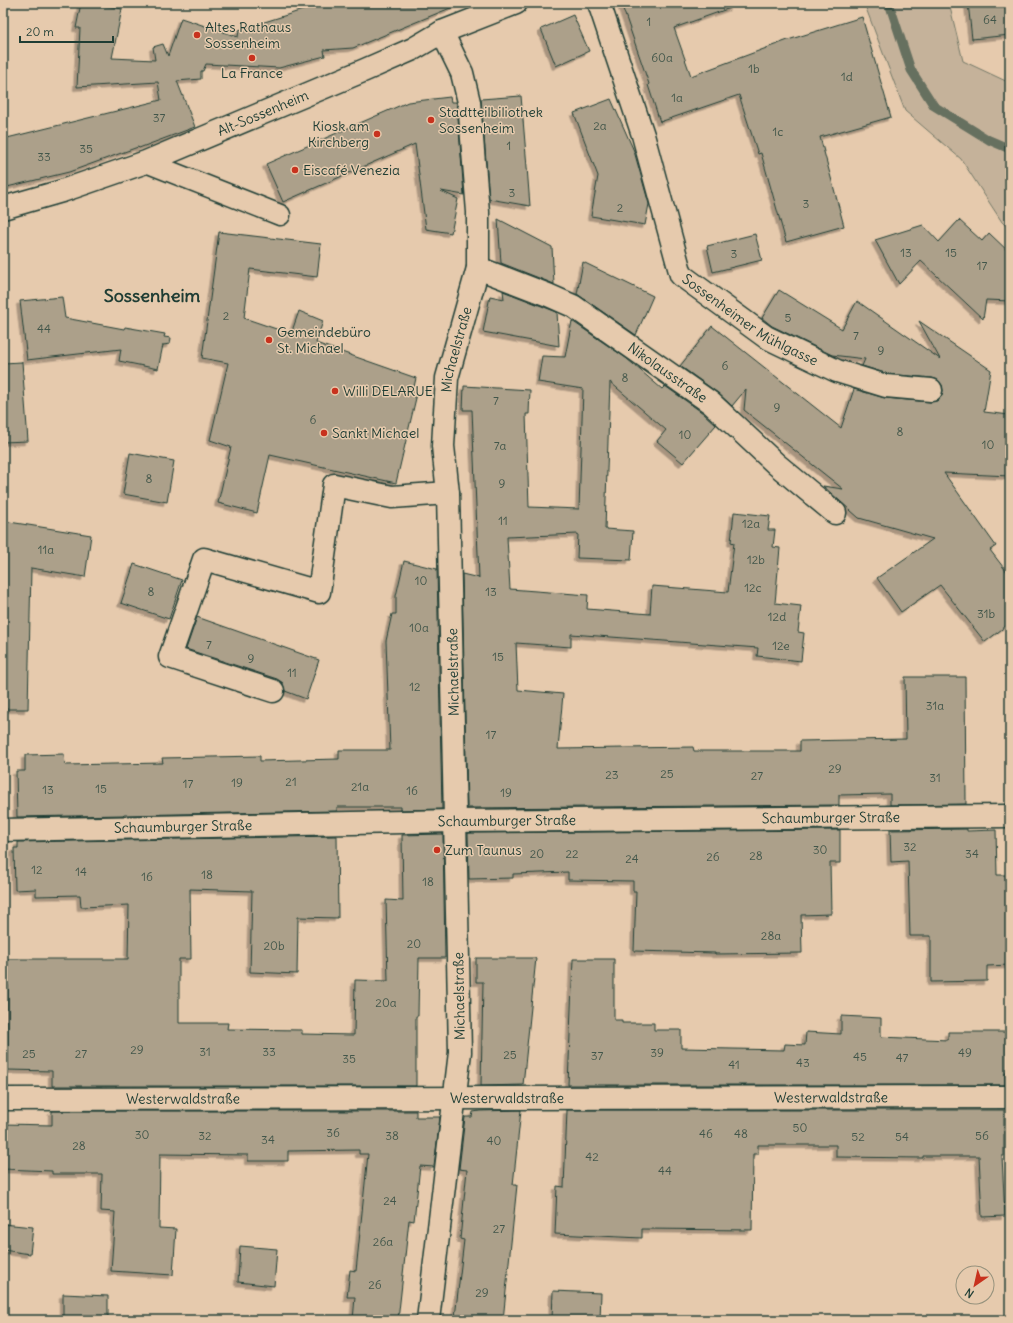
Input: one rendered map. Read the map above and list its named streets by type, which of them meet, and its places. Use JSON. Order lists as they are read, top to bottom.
{
  "streets": {
    "street": [
      "Alt-Sossenheim",
      "Sossenheimer Mühlgasse",
      "Michaelstraße",
      "Nikolausstraße",
      "Schaumburger Straße",
      "Westerwaldstraße"
    ]
  },
  "crossings": [
    ["Alt-Sossenheim", "Michaelstraße"],
    ["Michaelstraße", "Nikolausstraße"],
    ["Michaelstraße", "Schaumburger Straße"],
    ["Michaelstraße", "Westerwaldstraße"]
  ],
  "districts": ["Sossenheim"],
  "places": [
    "Altes Rathaus Sossenheim",
    "La France",
    "Stadtteilbiliothek Sossenheim",
    "Kiosk am Kirchberg",
    "Eiscafé Venezia",
    "Gemeindebüro St. Michael",
    "Willi DELARUE",
    "Sankt Michael",
    "Zum Taunus"
  ],
  "house_numbers": [
    "64",
    "1",
    "60a",
    "1b",
    "1d",
    "1a",
    "37",
    "2a",
    "1c",
    "1",
    "35",
    "33",
    "3",
    "3",
    "2",
    "13",
    "15",
    "3",
    "17",
    "2",
    "5",
    "44",
    "7",
    "9",
    "6",
    "8",
    "7",
    "9",
    "6",
    "8",
    "10",
    "10",
    "7a",
    "8",
    "9",
    "11",
    "12a",
    "11a",
    "12b",
    "10",
    "12c",
    "8",
    "13",
    "31b",
    "12d",
    "10a",
    "7",
    "12e",
    "15",
    "9",
    "11",
    "12",
    "31a",
    "17",
    "29",
    "25",
    "23",
    "27",
    "31",
    "21",
    "19",
    "17",
    "21a",
    "15",
    "13",
    "16",
    "19",
    "32",
    "30",
    "20",
    "22",
    "34",
    "28",
    "26",
    "24",
    "12",
    "14",
    "18",
    "16",
    "18",
    "28a",
    "20",
    "20b",
    "20a",
    "29",
    "31",
    "33",
    "39",
    "49",
    "25",
    "27",
    "25",
    "37",
    "45",
    "47",
    "35",
    "43",
    "41",
    "50",
    "36",
    "46",
    "48",
    "30",
    "32",
    "38",
    "56",
    "52",
    "54",
    "34",
    "40",
    "28",
    "42",
    "44",
    "24",
    "27",
    "26a",
    "26",
    "29"
  ],
  "scale_bar": "20 m",
  "north": "bottom left"
}
